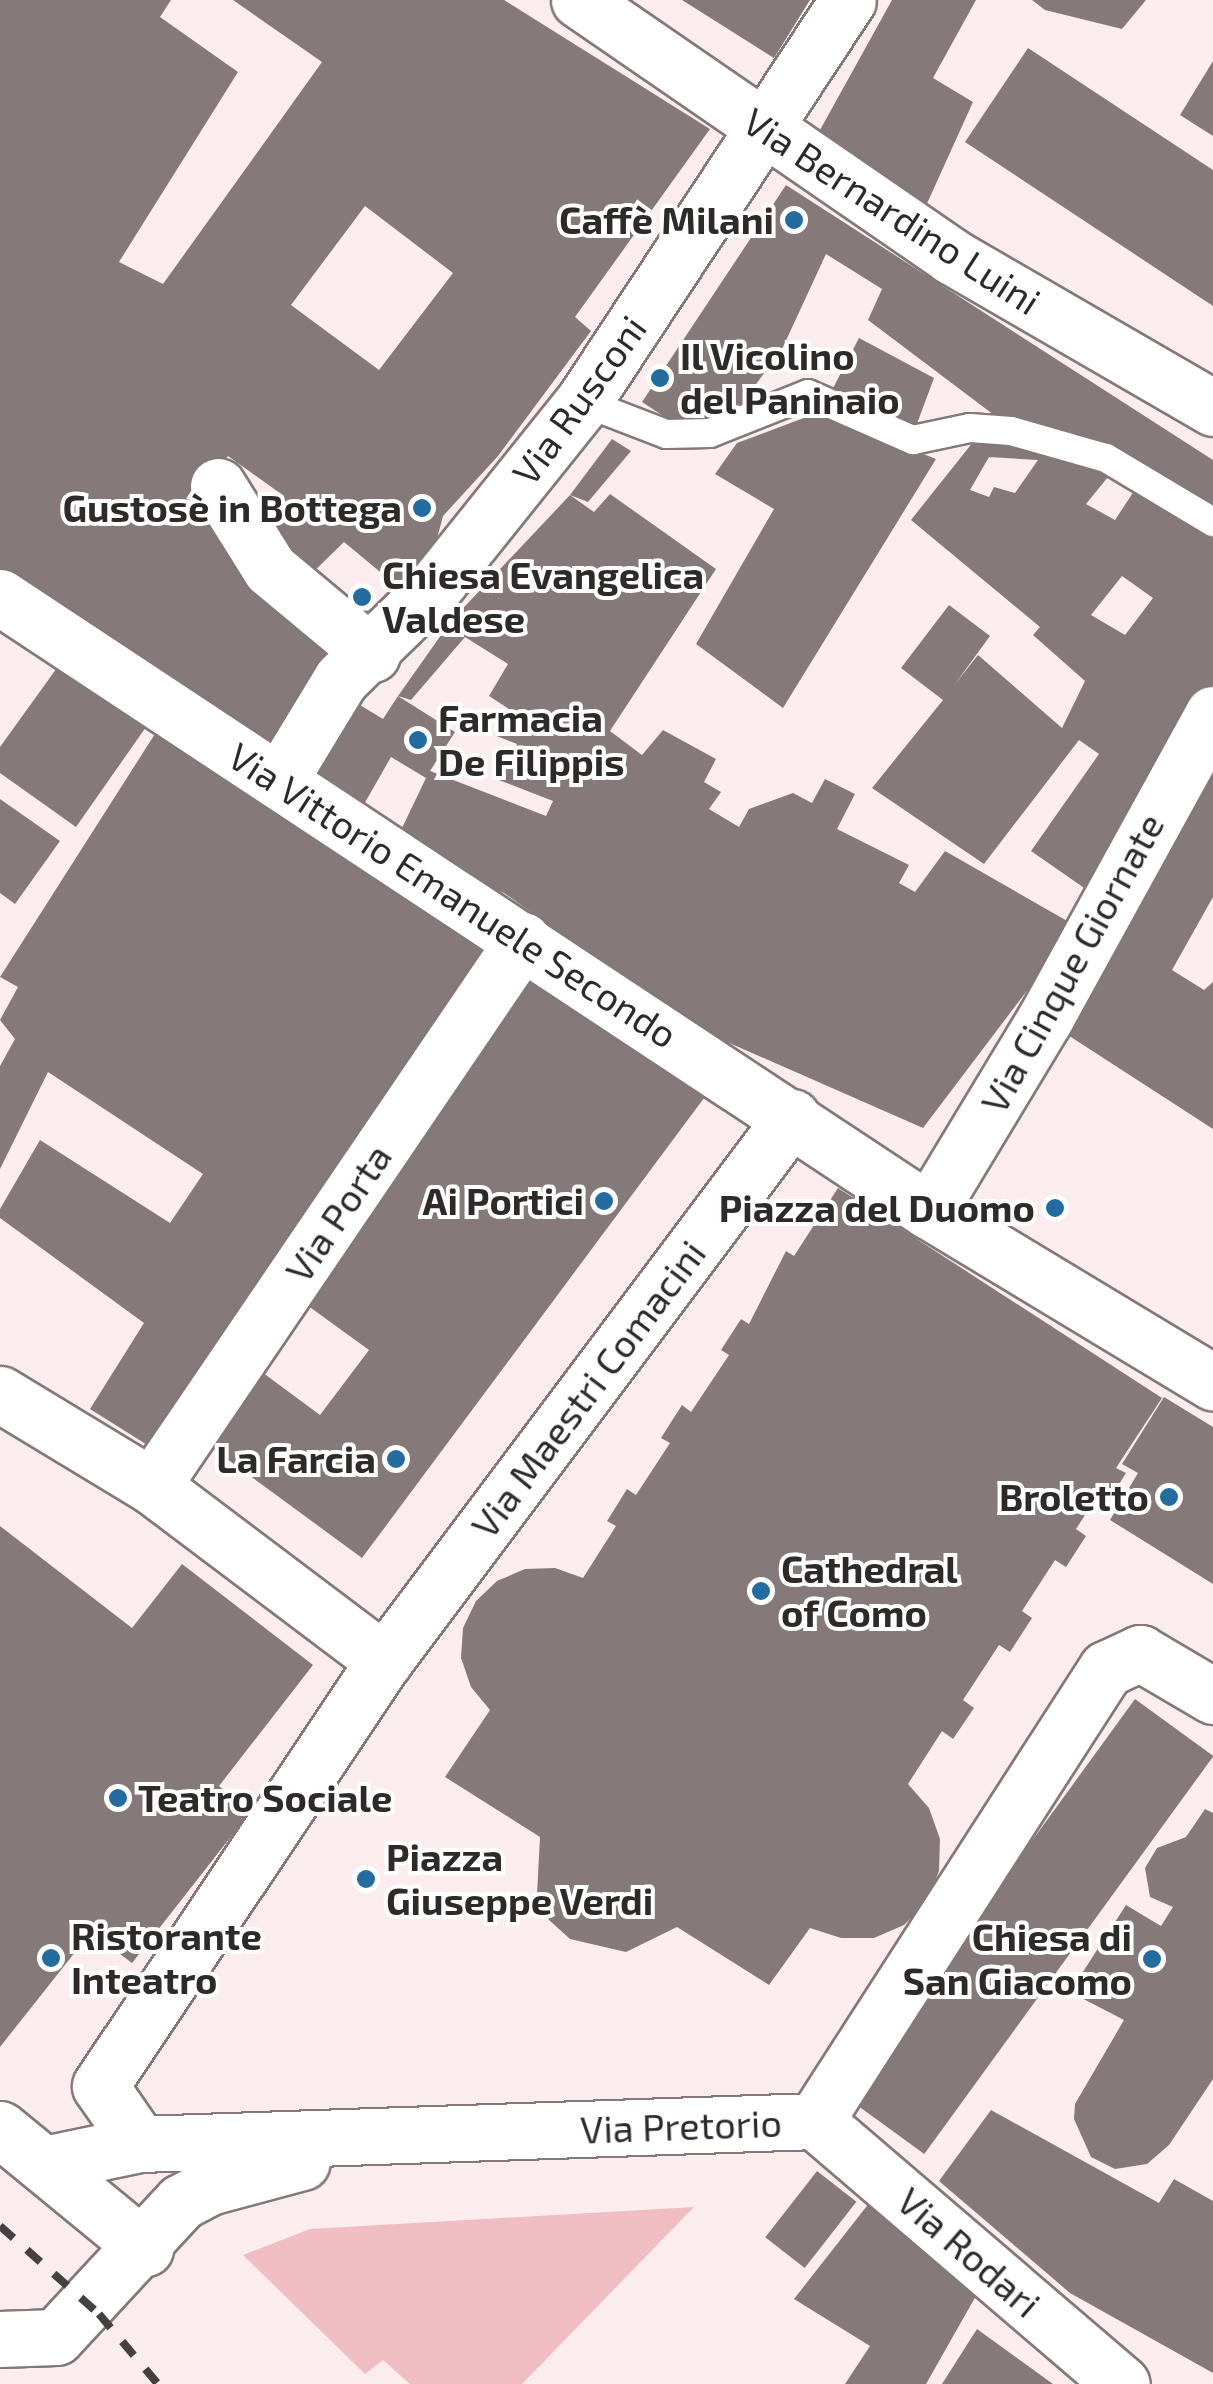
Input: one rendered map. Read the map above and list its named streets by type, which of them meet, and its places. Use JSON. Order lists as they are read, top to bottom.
{
  "streets": {
    "street": [
      "Via Bernardino Luini",
      "Via Rusconi",
      "Via Vittorio Emanuele Secondo",
      "Via Cinque Giornate",
      "Via Porta",
      "Via Maestri Comacini",
      "Via Pretorio",
      "Via Rodari"
    ]
  },
  "crossings": [
    ["Via Bernardino Luini", "Via Rusconi"],
    ["Via Rusconi", "Via Vittorio Emanuele Secondo"],
    ["Via Vittorio Emanuele Secondo", "Via Cinque Giornate"],
    ["Via Vittorio Emanuele Secondo", "Via Porta"],
    ["Via Vittorio Emanuele Secondo", "Via Maestri Comacini"],
    ["Via Pretorio", "Via Rodari"]
  ],
  "places": [
    "Caffè Milani",
    "Il Vicolino del Paninaio",
    "Gustosè in Bottega",
    "Chiesa Evangelica Valdese",
    "Farmacia De Filippis",
    "Ai Portici",
    "Piazza del Duomo",
    "La Farcia",
    "Broletto",
    "Cathedral of Como",
    "Teatro Sociale",
    "Piazza Giuseppe Verdi",
    "Ristorante Inteatro",
    "Chiesa di San Giacomo"
  ]
}
